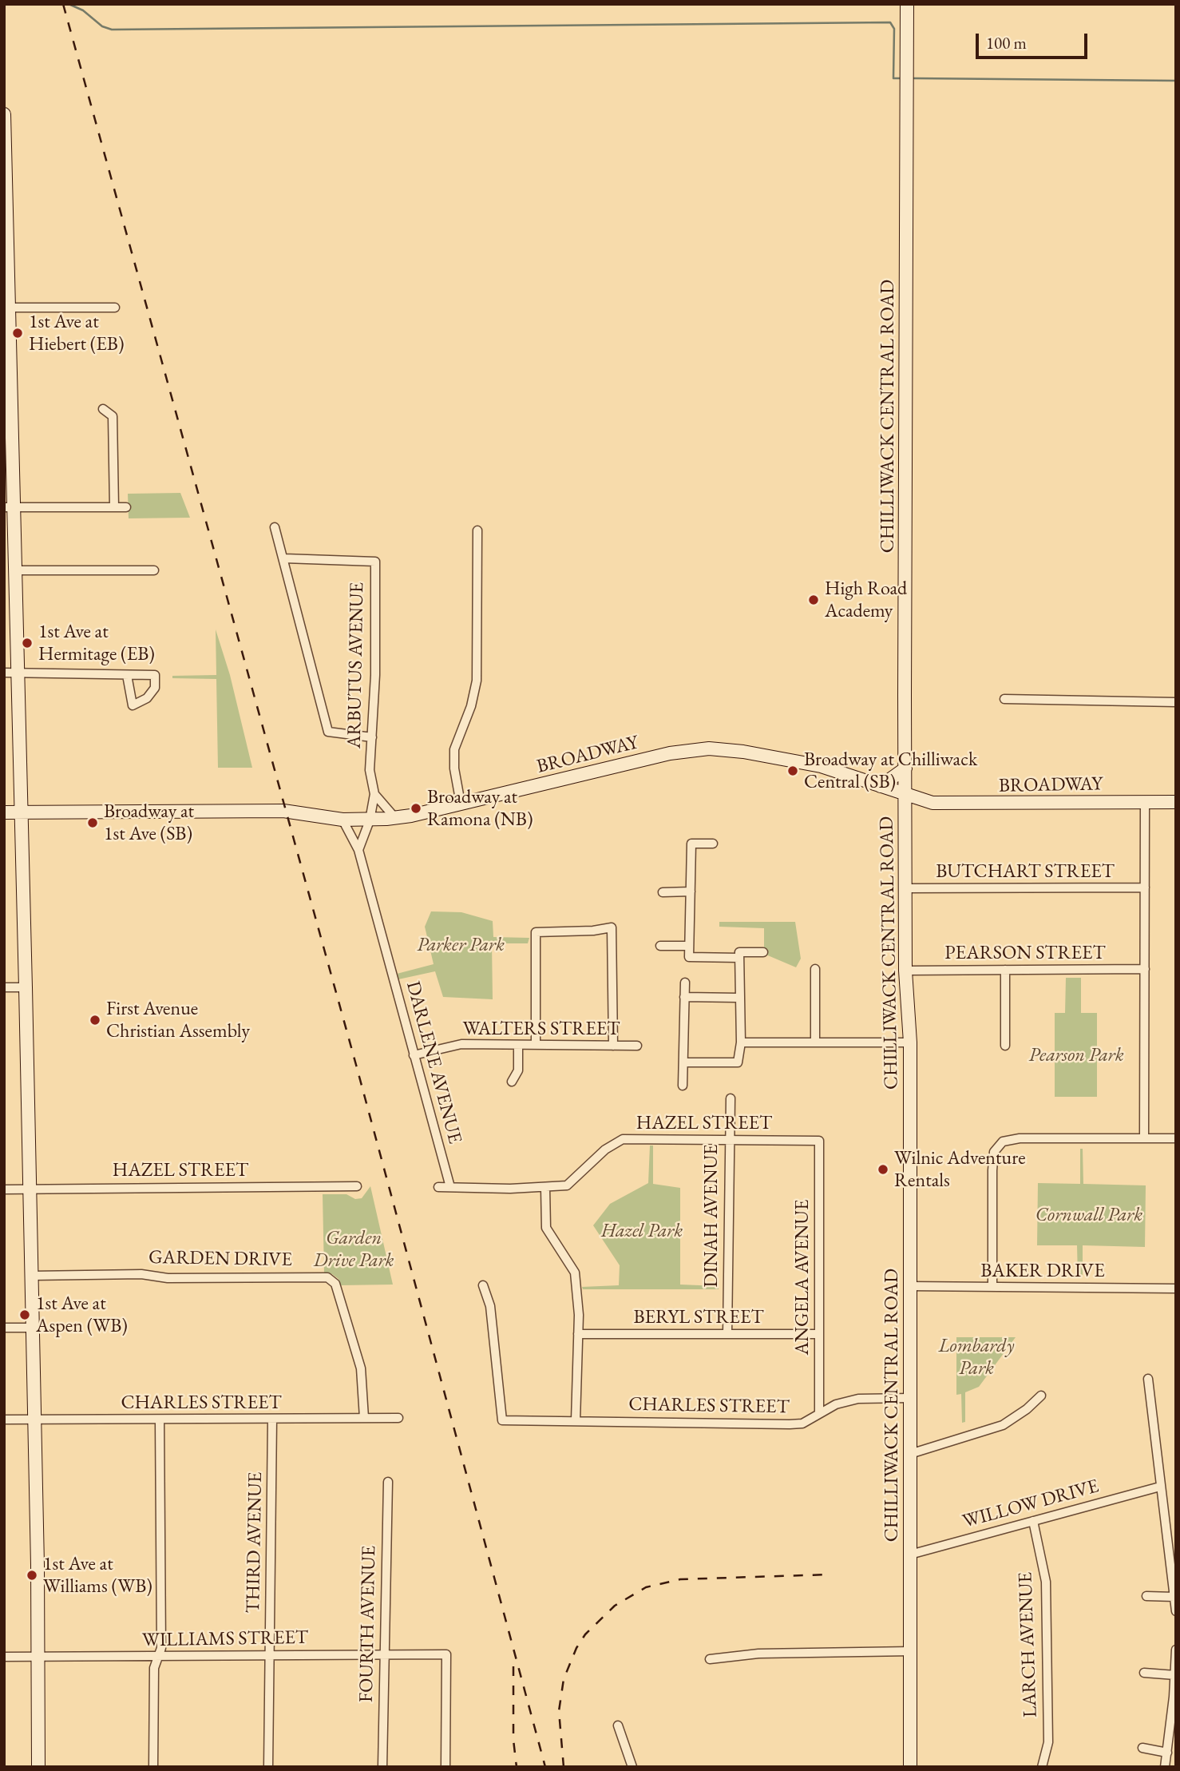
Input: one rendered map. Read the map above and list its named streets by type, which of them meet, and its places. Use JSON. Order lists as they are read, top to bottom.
{
  "streets": {
    "street": [
      "CHILLIWACK CENTRAL ROAD",
      "ARBUTUS AVENUE",
      "BROADWAY",
      "BUTCHART STREET",
      "PEARSON STREET",
      "WALTERS STREET",
      "DARLENE AVENUE",
      "HAZEL STREET",
      "DINAH AVENUE",
      "GARDEN DRIVE",
      "BAKER DRIVE",
      "ANGELA AVENUE",
      "BERYL STREET",
      "CHARLES STREET",
      "WILLOW DRIVE",
      "THIRD AVENUE",
      "FOURTH AVENUE",
      "WILLIAMS STREET",
      "LARCH AVENUE"
    ]
  },
  "crossings": [
    ["CHILLIWACK CENTRAL ROAD", "BROADWAY"],
    ["CHILLIWACK CENTRAL ROAD", "BUTCHART STREET"],
    ["CHILLIWACK CENTRAL ROAD", "PEARSON STREET"],
    ["CHILLIWACK CENTRAL ROAD", "BAKER DRIVE"],
    ["CHILLIWACK CENTRAL ROAD", "CHARLES STREET"],
    ["CHILLIWACK CENTRAL ROAD", "WILLOW DRIVE"],
    ["ARBUTUS AVENUE", "BROADWAY"],
    ["BROADWAY", "DARLENE AVENUE"],
    ["WALTERS STREET", "DARLENE AVENUE"],
    ["DARLENE AVENUE", "HAZEL STREET"],
    ["HAZEL STREET", "DINAH AVENUE"],
    ["HAZEL STREET", "ANGELA AVENUE"],
    ["DINAH AVENUE", "BERYL STREET"],
    ["GARDEN DRIVE", "CHARLES STREET"],
    ["ANGELA AVENUE", "BERYL STREET"],
    ["ANGELA AVENUE", "CHARLES STREET"],
    ["CHARLES STREET", "THIRD AVENUE"],
    ["WILLOW DRIVE", "LARCH AVENUE"],
    ["THIRD AVENUE", "WILLIAMS STREET"],
    ["FOURTH AVENUE", "WILLIAMS STREET"]
  ],
  "parks": [
    "Parker Park",
    "Pearson Park",
    "Cornwall Park",
    "Hazel Park",
    "Garden Drive Park",
    "Lombardy Park"
  ],
  "places": [
    "1st Ave at Hiebert (EB)",
    "High Road Academy",
    "1st Ave at Hermitage (EB)",
    "Broadway at Chilliwack Central (SB)",
    "Broadway at Ramona (NB)",
    "Broadway at 1st Ave (SB)",
    "First Avenue Christian Assembly",
    "Wilnic Adventure Rentals",
    "1st Ave at Aspen (WB)",
    "1st Ave at Williams (WB)"
  ],
  "scale_bar": "100 m"
}
